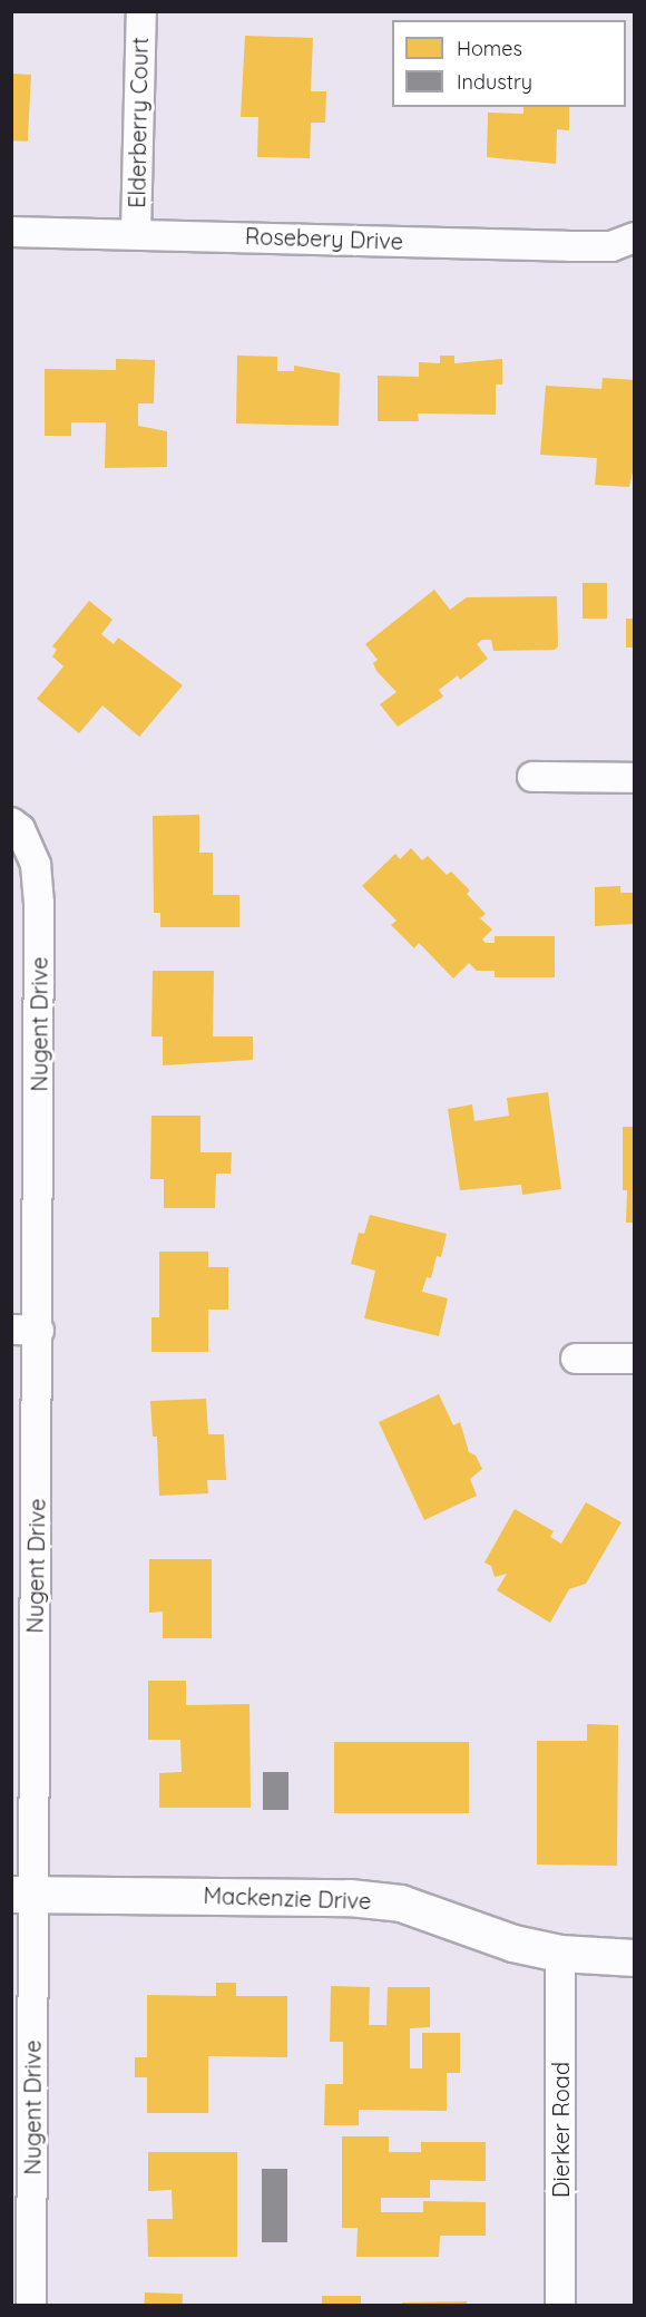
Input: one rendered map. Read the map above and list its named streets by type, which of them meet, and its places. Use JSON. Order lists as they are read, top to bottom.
{
  "streets": {
    "street": [
      "Elderberry Court",
      "Rosebery Drive",
      "Nugent Drive",
      "Mackenzie Drive",
      "Dierker Road"
    ]
  },
  "crossings": [
    ["Elderberry Court", "Rosebery Drive"],
    ["Nugent Drive", "Mackenzie Drive"],
    ["Mackenzie Drive", "Dierker Road"]
  ],
  "legend": ["Homes", "Industry"]
}
